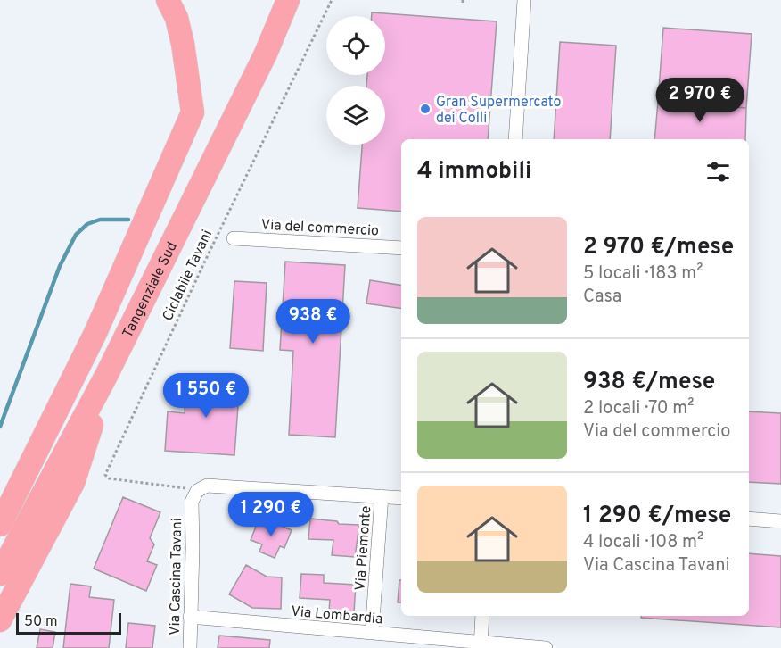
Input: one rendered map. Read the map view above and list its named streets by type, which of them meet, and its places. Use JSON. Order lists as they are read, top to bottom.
{
  "streets": {
    "highway": ["Tangenziale Sud"],
    "street": [
      "Via del commercio",
      "Via Piemonte",
      "Via Cascina Tavani",
      "Via Lombardia"
    ],
    "path": ["Ciclabile Tavani"]
  },
  "crossings": [
    ["Ciclabile Tavani", "Via Cascina Tavani"],
    ["Via Piemonte", "Via Lombardia"],
    ["Via Cascina Tavani", "Via Lombardia"]
  ],
  "places": ["Gran Supermercato dei Colli"],
  "scale_bar": "50 m",
  "page": {
    "price": [
      "2 970 €",
      "938 €",
      "1 550 €",
      "1 290 €"
    ],
    "heading": "4 immobili",
    "list": [
      {
        "name": "2 970 €/mese",
        "note": "5 locali · 183 m² · Casa"
      },
      {
        "name": "938 €/mese",
        "note": "2 locali · 70 m² · Via del commercio"
      },
      {
        "name": "1 290 €/mese",
        "note": "4 locali · 108 m² · Via Cascina Tavani"
      }
    ],
    "scale": "50 m"
  }
}
